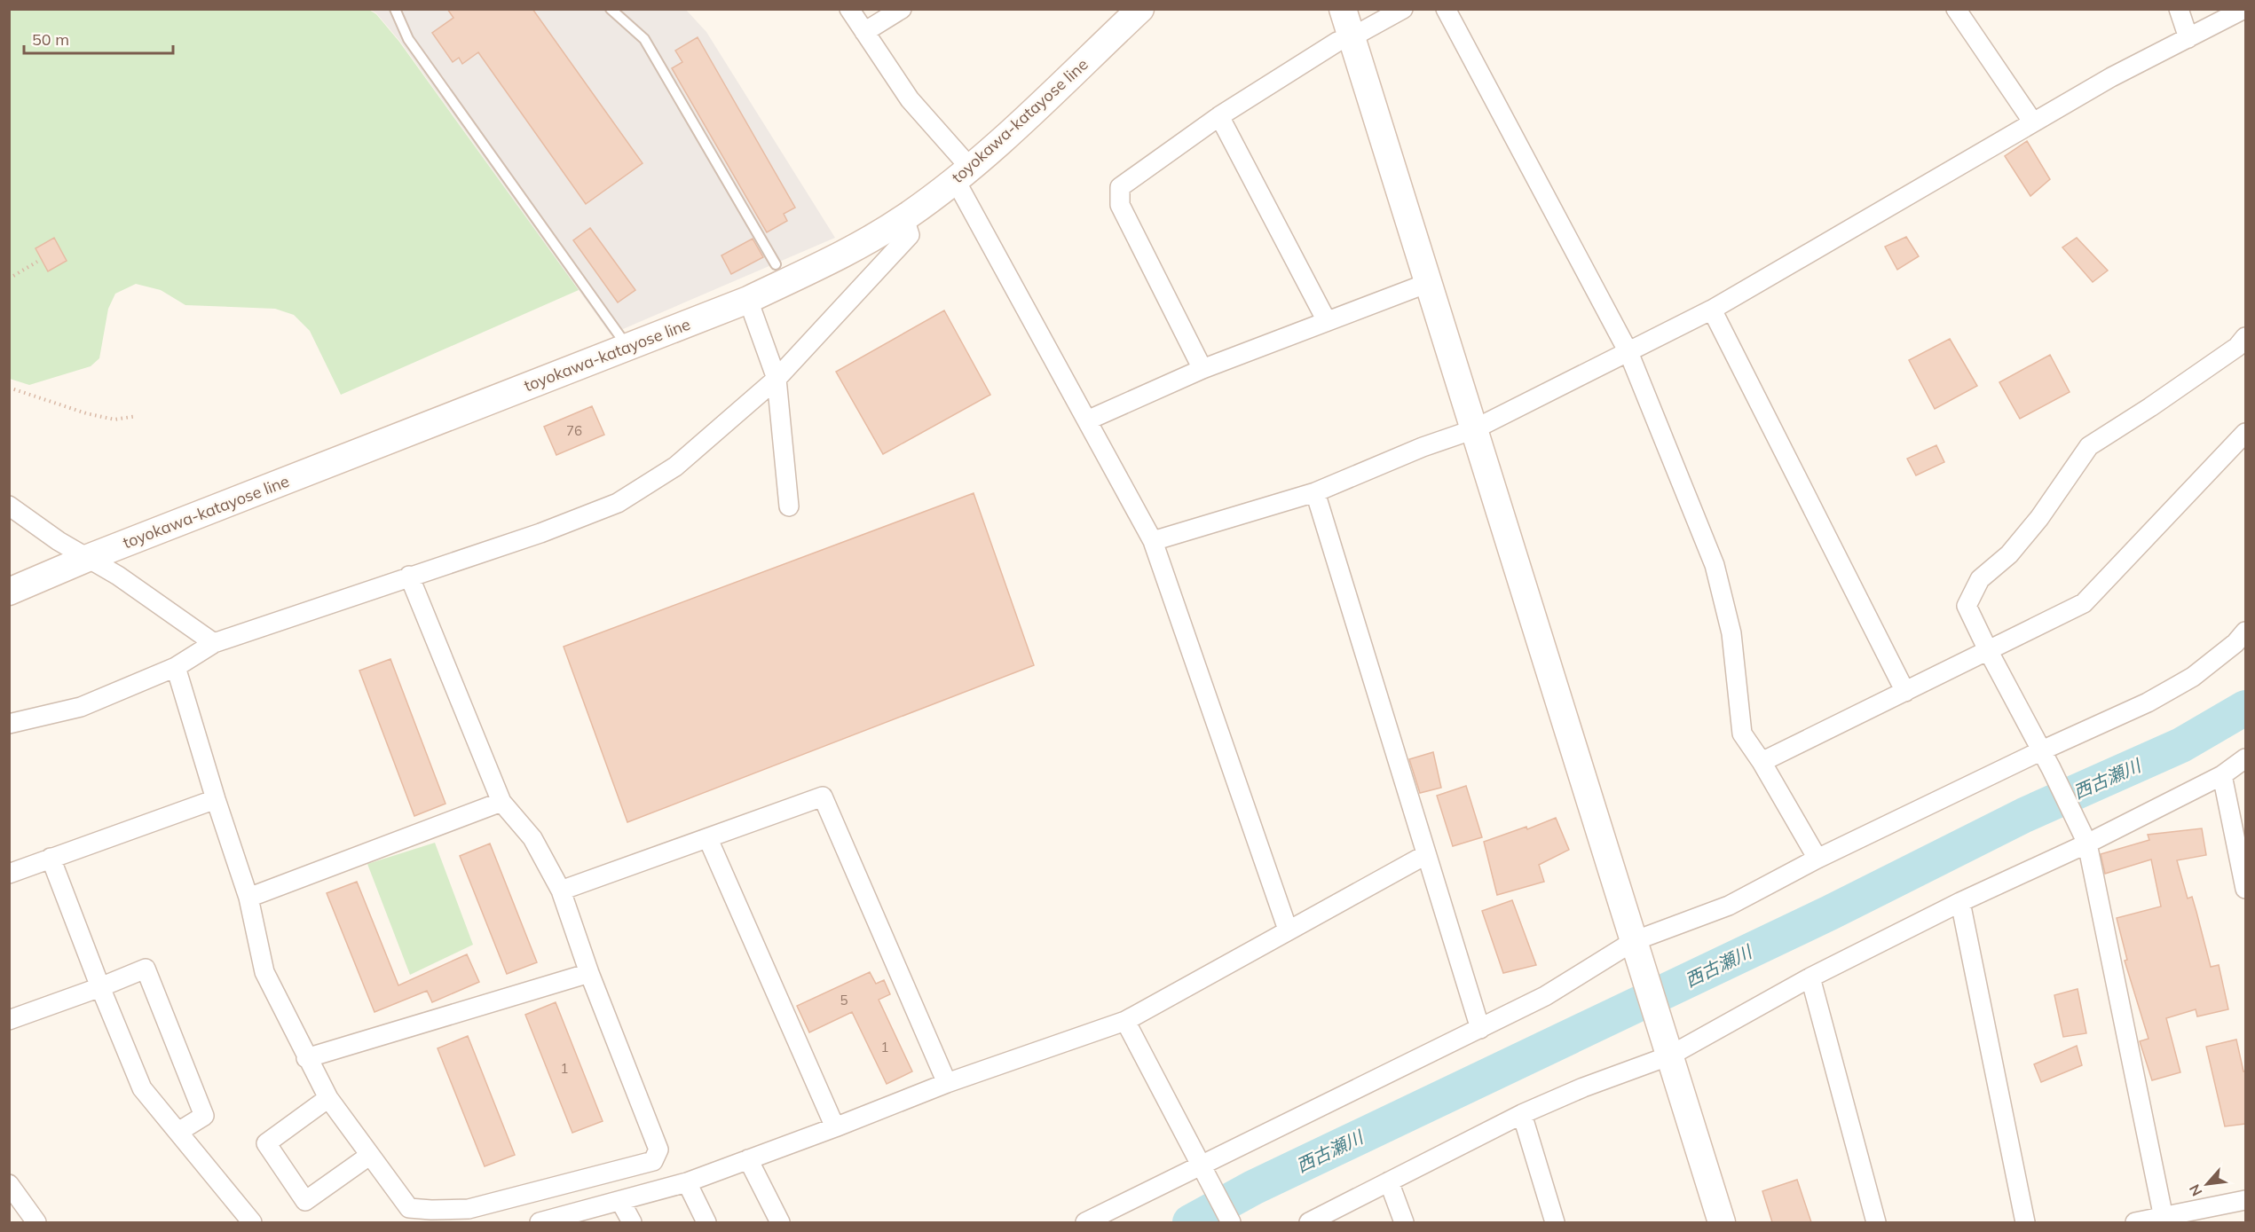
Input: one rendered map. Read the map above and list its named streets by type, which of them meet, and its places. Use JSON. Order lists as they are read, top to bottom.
{
  "streets": {
    "street": ["toyokawa-katayose line"]
  },
  "water": ["西古瀬川"],
  "house_numbers": [
    "76",
    "5",
    "1",
    "1"
  ],
  "scale_bar": "50 m",
  "north": "bottom left"
}
